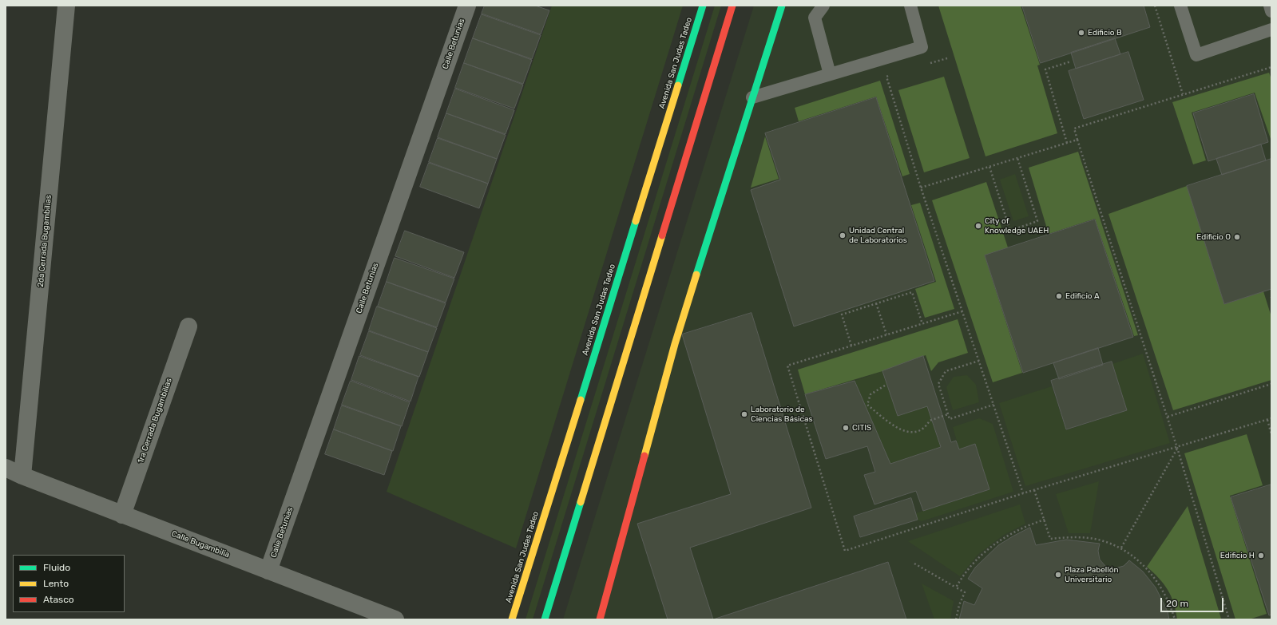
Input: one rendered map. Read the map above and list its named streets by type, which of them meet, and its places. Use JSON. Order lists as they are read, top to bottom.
{
  "streets": {
    "street": [
      "Calle Betunias",
      "Avenida San Judas Tadeo",
      "2da Cerrada Bugambilias",
      "1ra Cerrada Bugambilias",
      "Calle Bugambilia"
    ]
  },
  "crossings": [
    ["Calle Betunias", "Calle Bugambilia"],
    ["2da Cerrada Bugambilias", "Calle Bugambilia"],
    ["1ra Cerrada Bugambilias", "Calle Bugambilia"]
  ],
  "places": [
    "Edificio B",
    "City of Knowledge UAEH",
    "Unidad Central de Laboratorios",
    "Edificio O",
    "Edificio A",
    "Laboratorio de Ciencias Básicas",
    "CITIS",
    "Edificio H",
    "Plaza Pabellón Universitario"
  ],
  "legend": ["Fluido", "Lento", "Atasco"],
  "scale_bar": "20 m"
}
